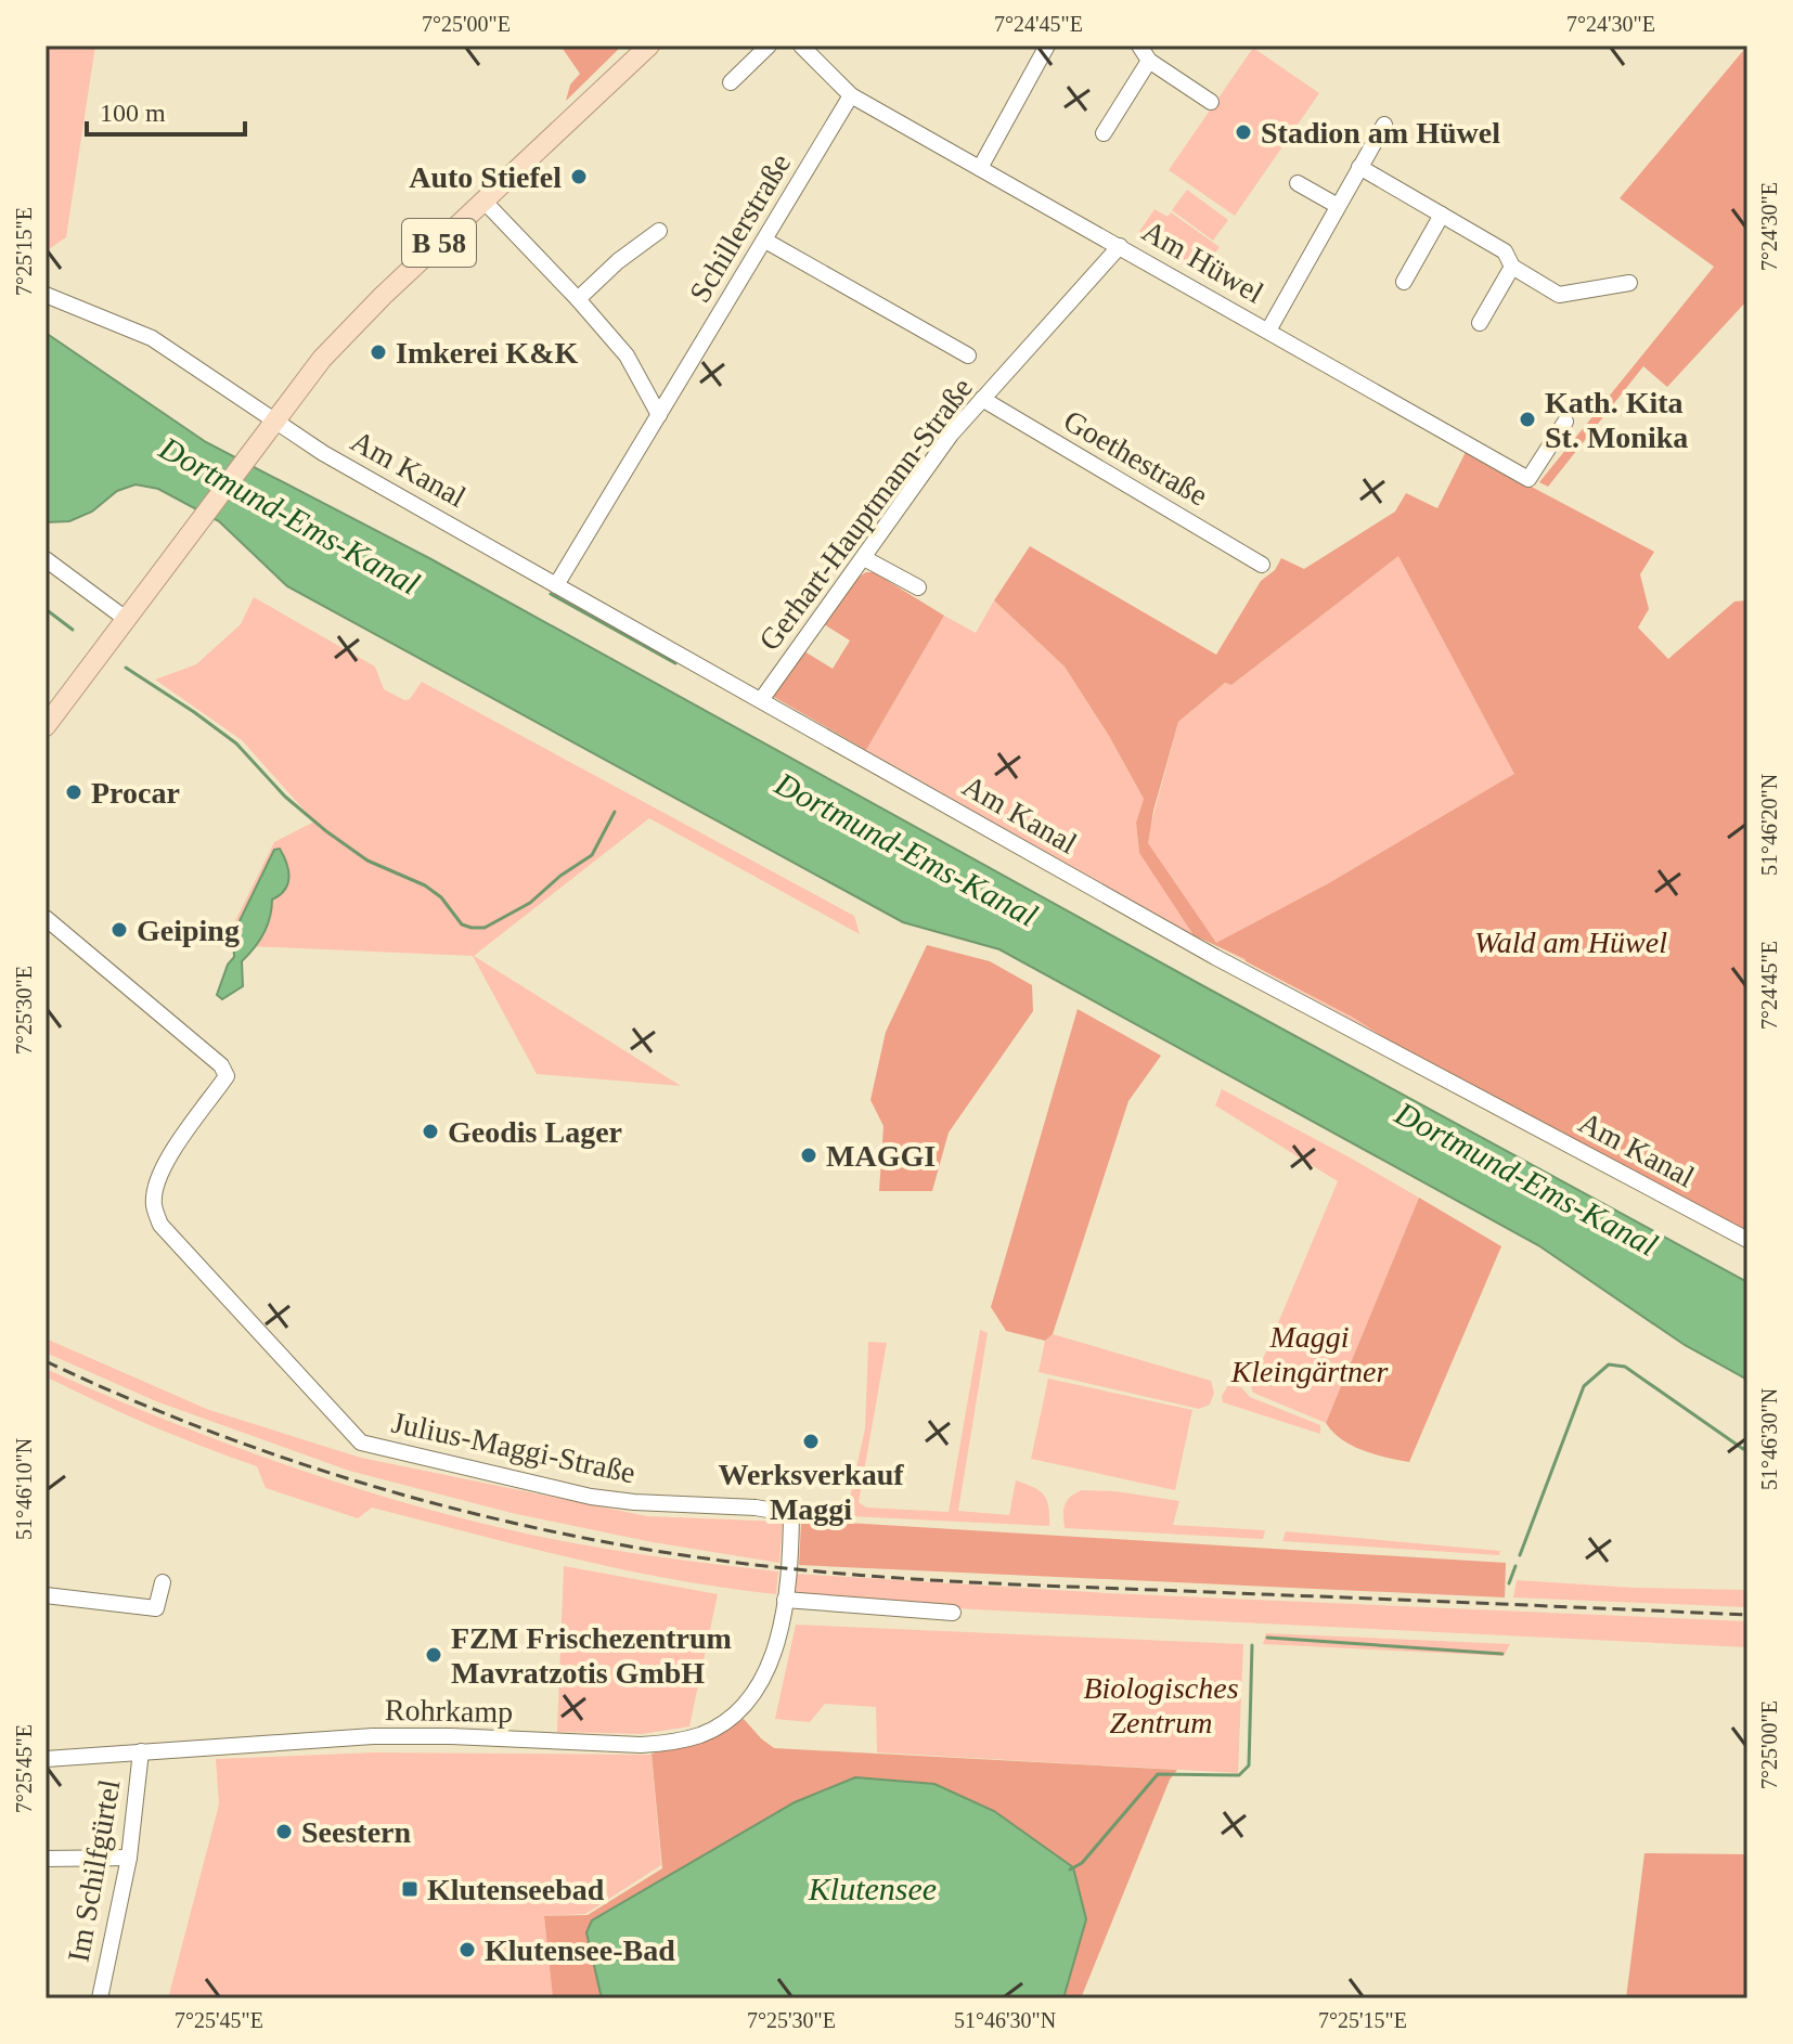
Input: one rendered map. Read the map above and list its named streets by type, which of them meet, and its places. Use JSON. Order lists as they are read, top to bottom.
{
  "streets": {
    "main road": ["B 58"],
    "street": [
      "Schillerstraße",
      "Am Hüwel",
      "Goethestraße",
      "Am Kanal",
      "Gerhart-Hauptmann-Straße",
      "Julius-Maggi-Straße",
      "Rohrkamp",
      "Im Schilfgürtel"
    ]
  },
  "crossings": [
    ["Schillerstraße", "Am Hüwel"],
    ["B 58", "Am Kanal"],
    ["Am Hüwel", "Gerhart-Hauptmann-Straße"],
    ["Goethestraße", "Gerhart-Hauptmann-Straße"],
    ["Am Kanal", "Gerhart-Hauptmann-Straße"],
    ["Julius-Maggi-Straße", "Rohrkamp"],
    ["Rohrkamp", "Im Schilfgürtel"]
  ],
  "water": ["Dortmund-Ems-Kanal", "Klutensee"],
  "parks": ["Wald am Hüwel", "Maggi Kleingärtner", "Biologisches Zentrum"],
  "places": {
    "other": [
      "Stadion am Hüwel",
      "Auto Stiefel",
      "Imkerei K&K",
      "Kath. Kita St. Monika",
      "Procar",
      "Geiping",
      "Geodis Lager",
      "MAGGI",
      "Werksverkauf Maggi",
      "FZM Frischezentrum Mavratzotis GmbH",
      "Seestern",
      "Klutensee-Bad"
    ],
    "transit": ["Klutenseebad"]
  },
  "scale_bar": "100 m",
  "coordinates": [
    "7°25'00\"E",
    "7°24'45\"E",
    "7°24'30\"E",
    "7°25'15\"E",
    "51°46'20\"N",
    "7°25'30\"E",
    "51°46'30\"N",
    "51°46'10\"N",
    "7°25'45\"E"
  ]
}
